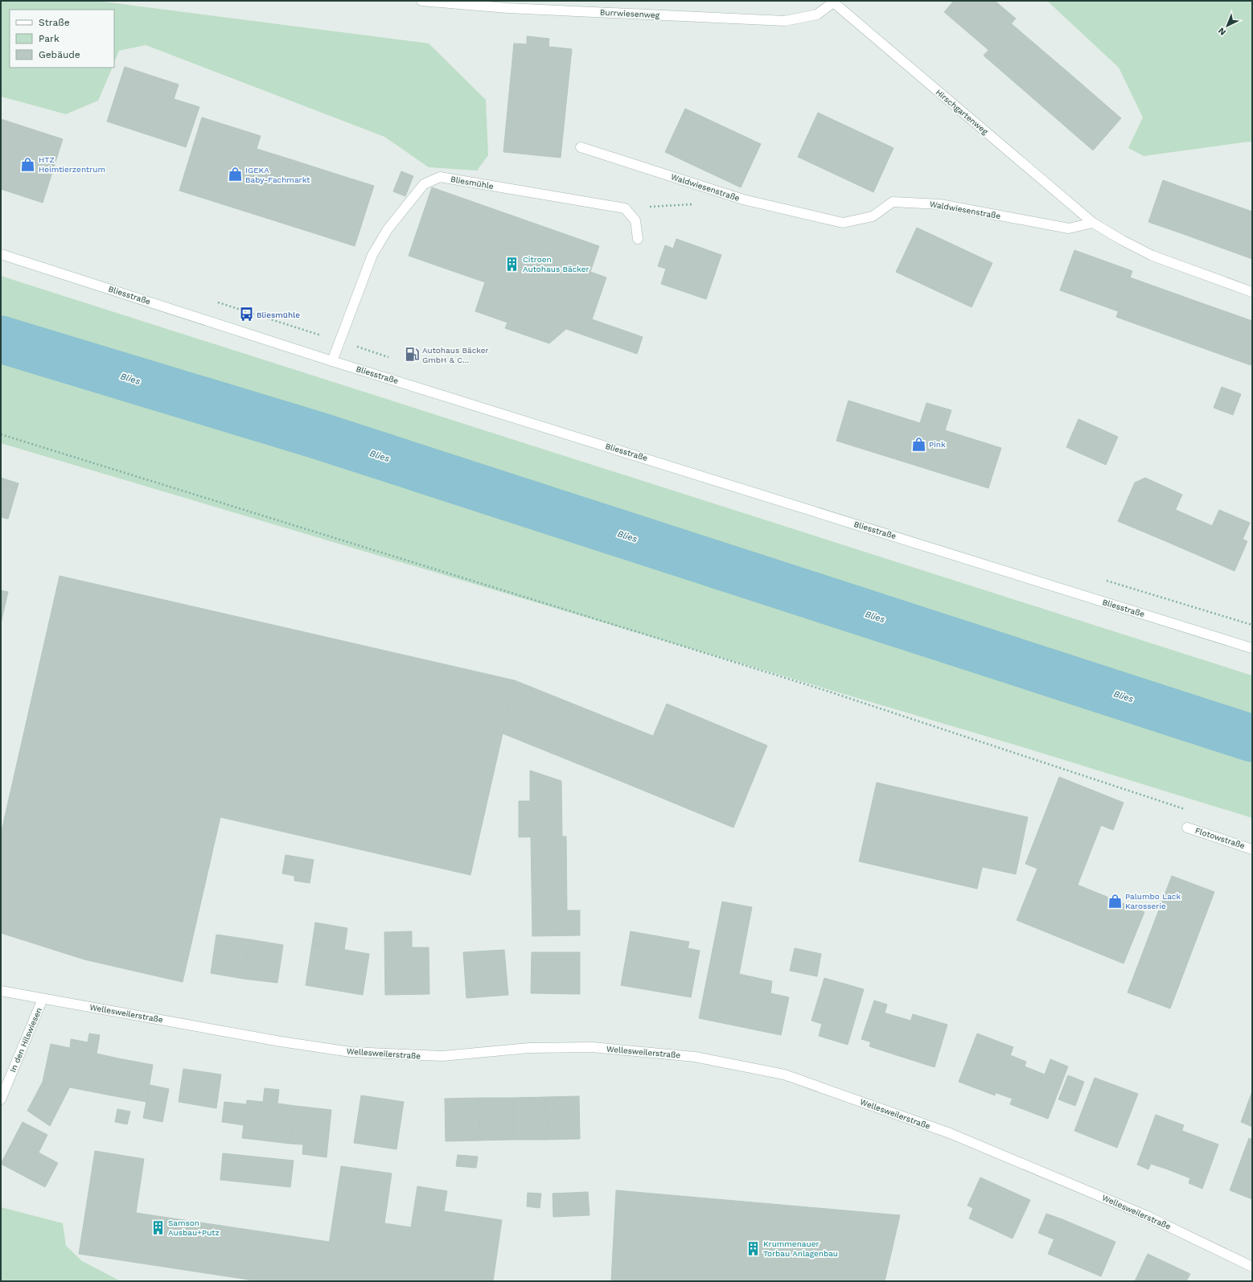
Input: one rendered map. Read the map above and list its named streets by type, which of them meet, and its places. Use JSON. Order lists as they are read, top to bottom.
{
  "streets": {
    "street": [
      "Burrwiesenweg",
      "Hirschgartenweg",
      "Bliesmühle",
      "Waldwiesenstraße",
      "Bliesstraße",
      "Flotowstraße",
      "Wellesweilerstraße",
      "In den Hilswiesen"
    ]
  },
  "crossings": [
    ["Burrwiesenweg", "Hirschgartenweg"],
    ["Hirschgartenweg", "Waldwiesenstraße"],
    ["Bliesmühle", "Bliesstraße"],
    ["Wellesweilerstraße", "In den Hilswiesen"]
  ],
  "water": ["Blies"],
  "places": {
    "shop": [
      "HTZ Heimtierzentrum",
      "IGEKA Baby-Fachmarkt",
      "Pink",
      "Palumbo Lack Karosserie"
    ],
    "building": ["Citroen Autohaus Bäcker", "Samson Ausbau+Putz", "Krummenauer Torbau Anlagenbau"],
    "bus stop": ["Bliesmühle"],
    "fuel station": ["Autohaus Bäcker GmbH & C..."]
  },
  "legend": ["Straße", "Park", "Gebäude"],
  "north": "bottom left"
}
